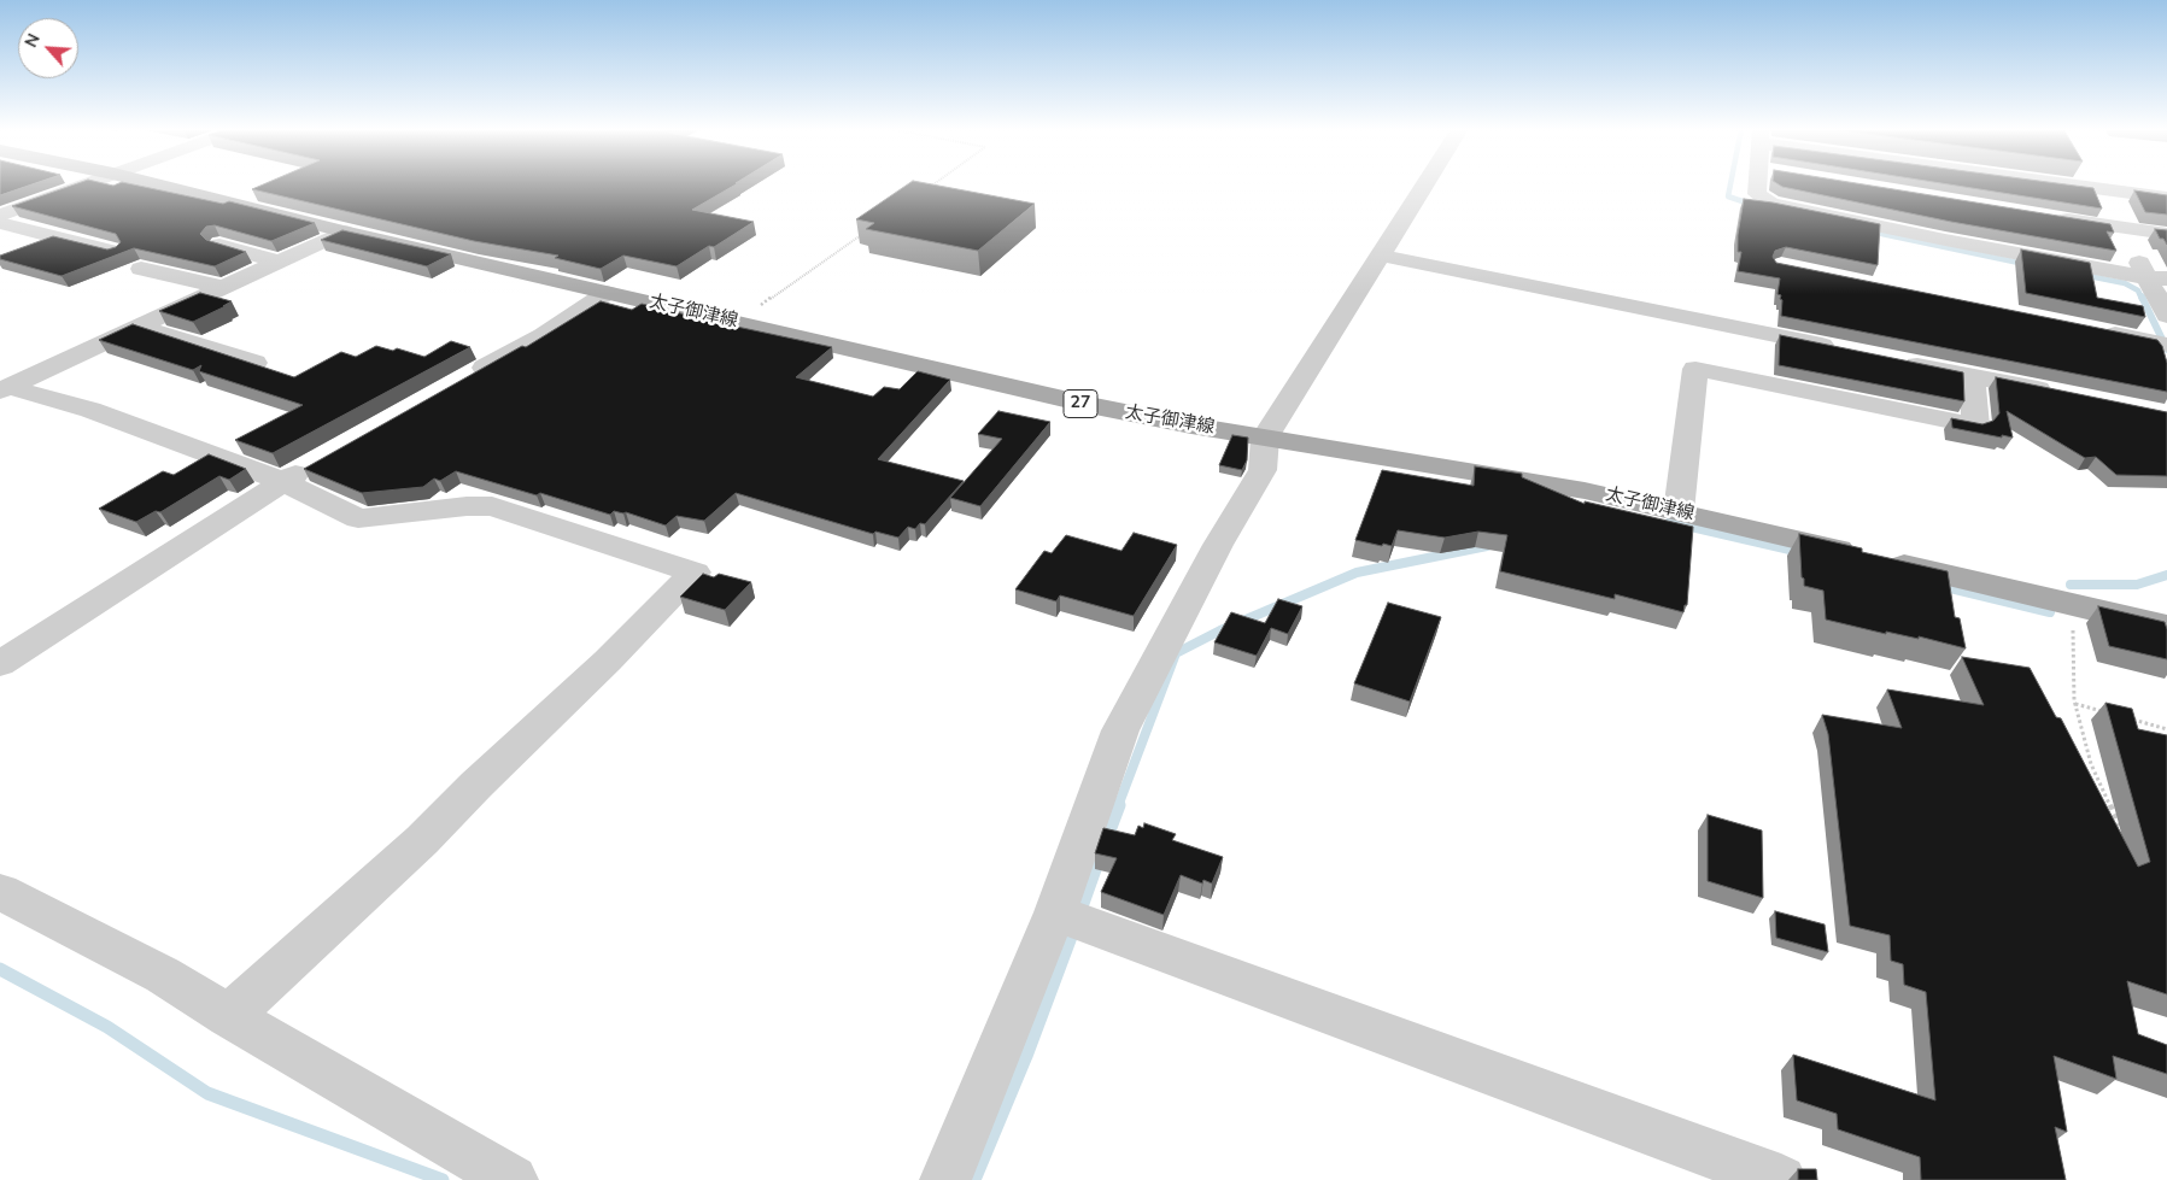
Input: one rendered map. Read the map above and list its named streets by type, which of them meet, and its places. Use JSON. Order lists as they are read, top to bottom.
{
  "streets": {
    "main road": ["太子御津線", "27"]
  },
  "north": "top left"
}
